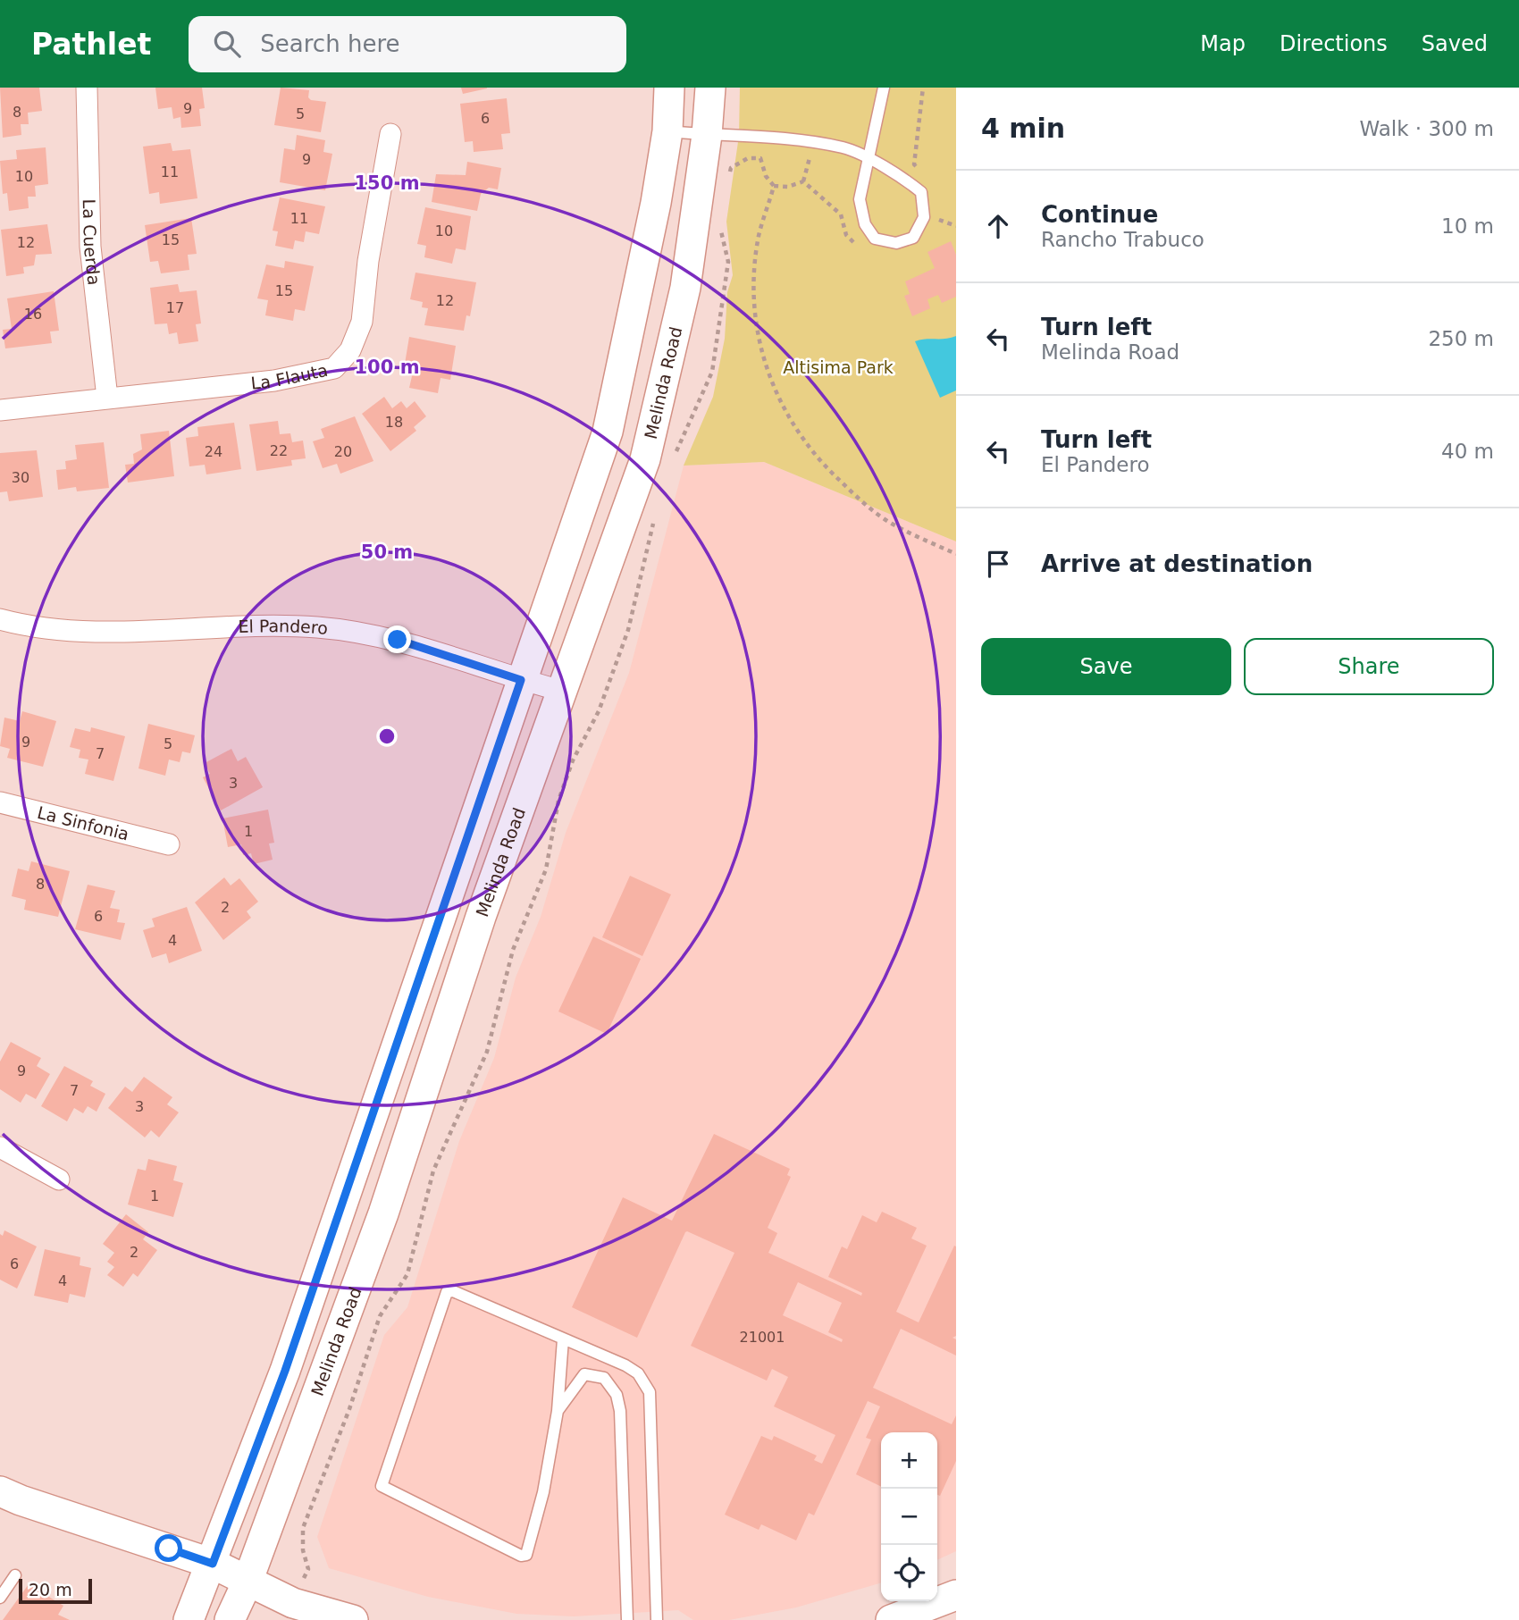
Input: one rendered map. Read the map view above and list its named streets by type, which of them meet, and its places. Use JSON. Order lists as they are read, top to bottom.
{
  "streets": {
    "main road": ["Melinda Road"],
    "street": [
      "La Cuerda",
      "La Flauta",
      "El Pandero",
      "La Sinfonia"
    ]
  },
  "crossings": [
    ["La Cuerda", "La Flauta"],
    ["Melinda Road", "El Pandero"]
  ],
  "parks": ["Altisima Park"],
  "house_numbers": [
    "9",
    "8",
    "5",
    "6",
    "9",
    "11",
    "10",
    "11",
    "10",
    "15",
    "12",
    "15",
    "12",
    "17",
    "16",
    "18",
    "22",
    "24",
    "20",
    "30",
    "9",
    "5",
    "7",
    "3",
    "1",
    "8",
    "2",
    "6",
    "4",
    "9",
    "7",
    "3",
    "1",
    "2",
    "6",
    "4",
    "21001"
  ],
  "scale_bar": "20 m",
  "page": {
    "header": "Pathlet",
    "search": "Search here",
    "nav": ["Map", "Directions", "Saved"],
    "heading": ["4 min", "Walk · 300 m"],
    "list": [
      ["Continue", "Rancho Trabuco", "10 m"],
      ["Turn left", "Melinda Road", "250 m"],
      ["Turn left", "El Pandero", "40 m"],
      "Arrive at destination"
    ],
    "buttons": ["Save", "Share"],
    "map_buttons": ["+", "−"],
    "scale": "20 m"
  },
  "rings": ["150 m", "100 m", "50 m"]
}
